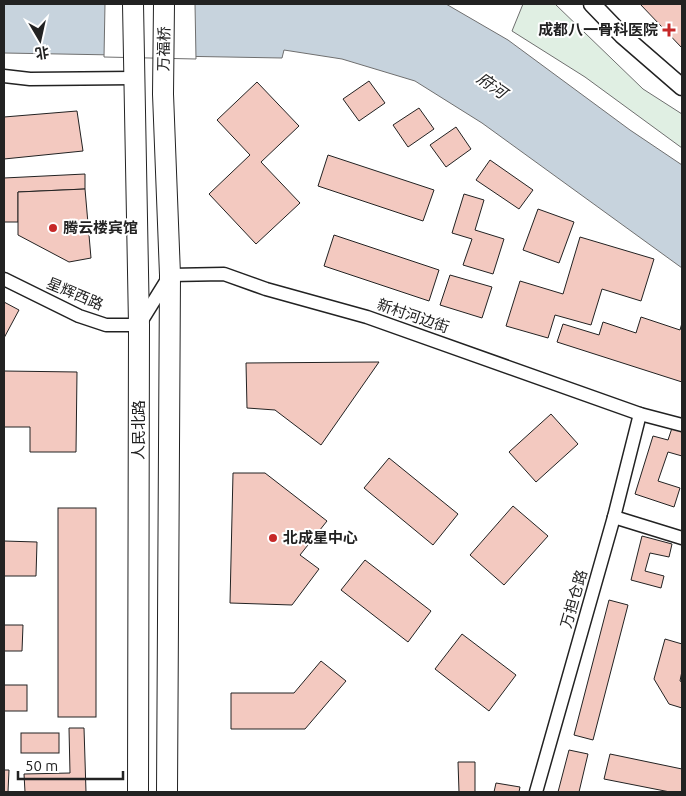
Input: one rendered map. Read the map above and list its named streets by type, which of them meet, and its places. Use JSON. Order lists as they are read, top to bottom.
{
  "streets": {
    "main road": ["万福桥", "人民北路"],
    "street": ["星辉西路", "新村河边街", "万担仓路"]
  },
  "crossings": [
    ["万福桥", "人民北路"],
    ["星辉西路", "人民北路"],
    ["新村河边街", "人民北路"],
    ["新村河边街", "万担仓路"]
  ],
  "water": ["府河"],
  "places": {
    "health": ["成都八一骨科医院"],
    "other": ["腾云楼宾馆", "北成星中心"]
  },
  "scale_bar": "50 m",
  "north": "bottom"
}
